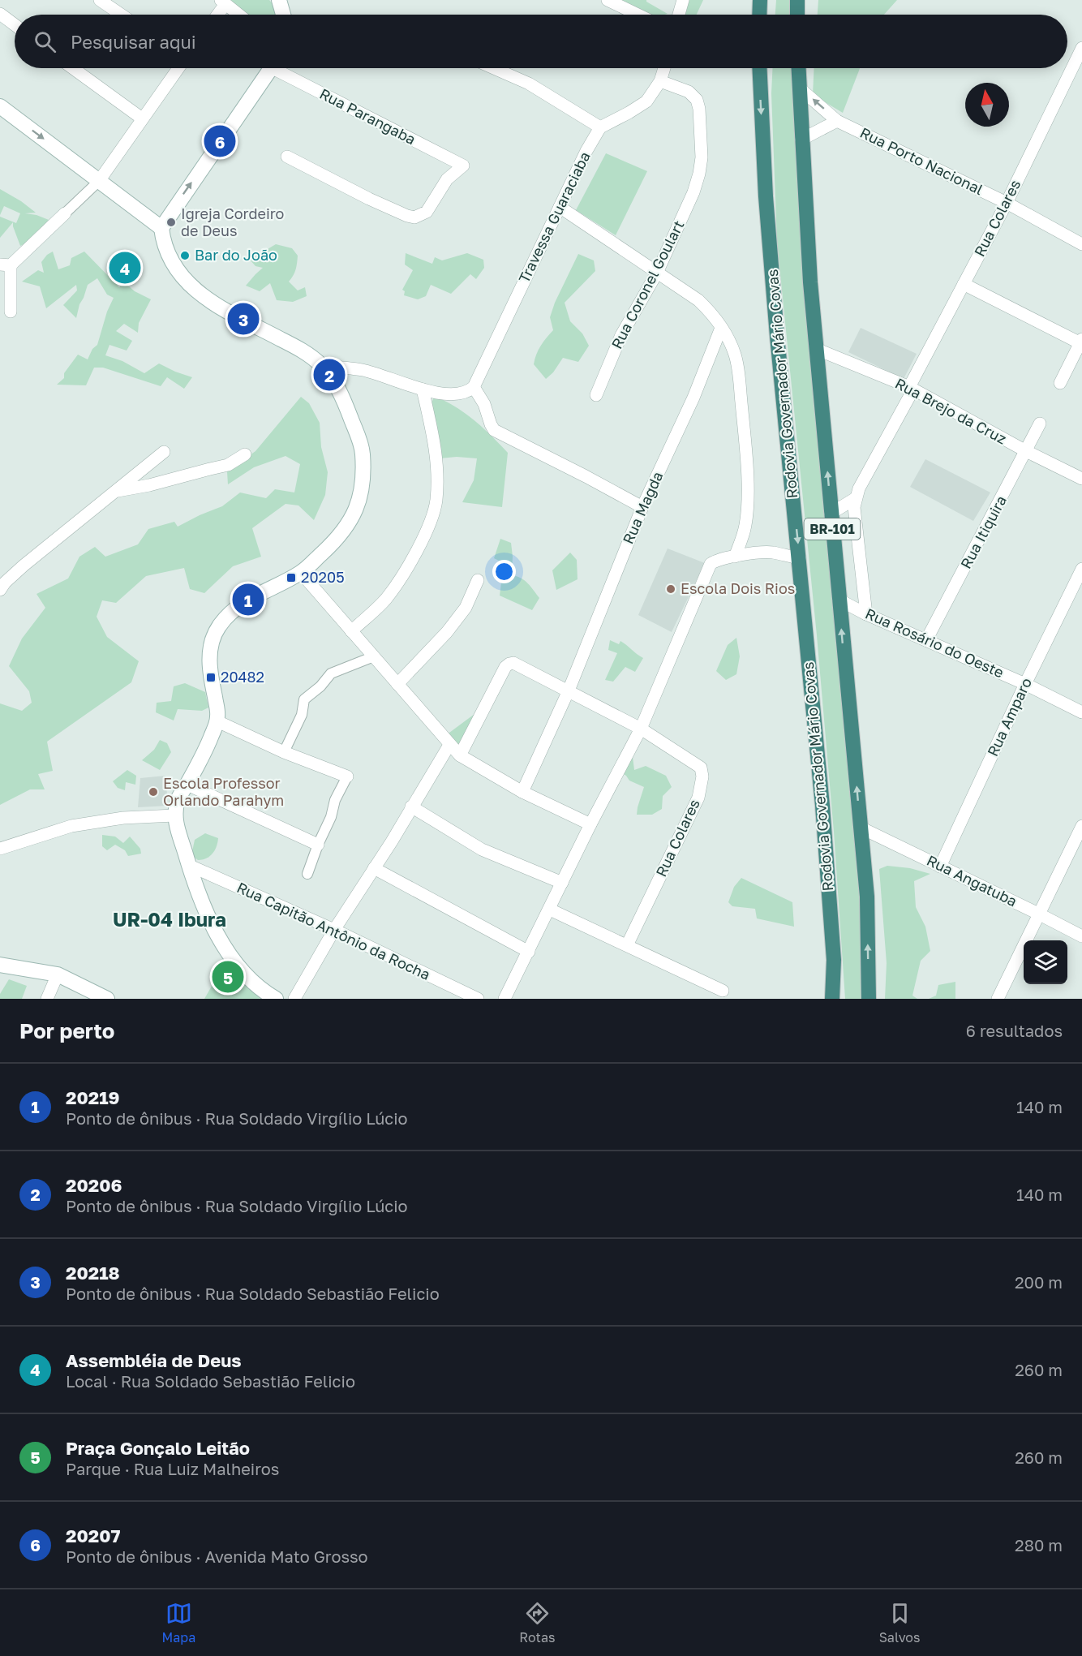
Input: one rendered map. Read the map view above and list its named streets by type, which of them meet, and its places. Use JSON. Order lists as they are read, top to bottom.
{
  "streets": {
    "highway": ["Rodovia Governador Mário Covas", "BR-101"],
    "street": [
      "Rua Parangaba",
      "Rua Porto Nacional",
      "Travessa Guaraciaba",
      "Rua Colares",
      "Rua Coronel Goulart",
      "Rua Brejo da Cruz",
      "Rua Magda",
      "Rua Itiquira",
      "Rua Rosário do Oeste",
      "Rua Amparo",
      "Rua Angatuba",
      "Rua Capitão Antônio da Rocha"
    ]
  },
  "crossings": [
    ["Rua Porto Nacional", "Rua Colares"],
    ["Rua Porto Nacional", "BR-101"],
    ["Rua Colares", "Rua Brejo da Cruz"],
    ["Rua Colares", "Rua Magda"],
    ["Rua Brejo da Cruz", "BR-101"],
    ["Rua Brejo da Cruz", "Rua Itiquira"],
    ["BR-101", "Rua Rosário do Oeste"],
    ["BR-101", "Rua Angatuba"],
    ["Rua Itiquira", "Rua Rosário do Oeste"],
    ["Rua Rosário do Oeste", "Rua Amparo"],
    ["Rua Amparo", "Rua Angatuba"]
  ],
  "districts": ["UR-04 Ibura"],
  "places": {
    "other": [
      "Igreja Cordeiro de Deus",
      "Bar do João",
      "Escola Dois Rios",
      "Escola Professor Orlando Parahym"
    ],
    "transit": ["20205", "20482"]
  },
  "north": "top",
  "page": {
    "search": "Pesquisar aqui",
    "pins": [
      "6",
      "4",
      "3",
      "2",
      "1",
      "5"
    ],
    "heading": ["Por perto", "6 resultados"],
    "list": [
      {
        "mark": "1",
        "name": "20219",
        "note": "Ponto de ônibus · Rua Soldado Virgílio Lúcio",
        "value": "140 m"
      },
      {
        "mark": "2",
        "name": "20206",
        "note": "Ponto de ônibus · Rua Soldado Virgílio Lúcio",
        "value": "140 m"
      },
      {
        "mark": "3",
        "name": "20218",
        "note": "Ponto de ônibus · Rua Soldado Sebastião Felicio",
        "value": "200 m"
      },
      {
        "mark": "4",
        "name": "Assembléia de Deus",
        "note": "Local · Rua Soldado Sebastião Felicio",
        "value": "260 m"
      },
      {
        "mark": "5",
        "name": "Praça Gonçalo Leitão",
        "note": "Parque · Rua Luiz Malheiros",
        "value": "260 m"
      },
      {
        "mark": "6",
        "name": "20207",
        "note": "Ponto de ônibus · Avenida Mato Grosso",
        "value": "280 m"
      }
    ],
    "nav": ["Mapa", "Rotas", "Salvos"]
  }
}
